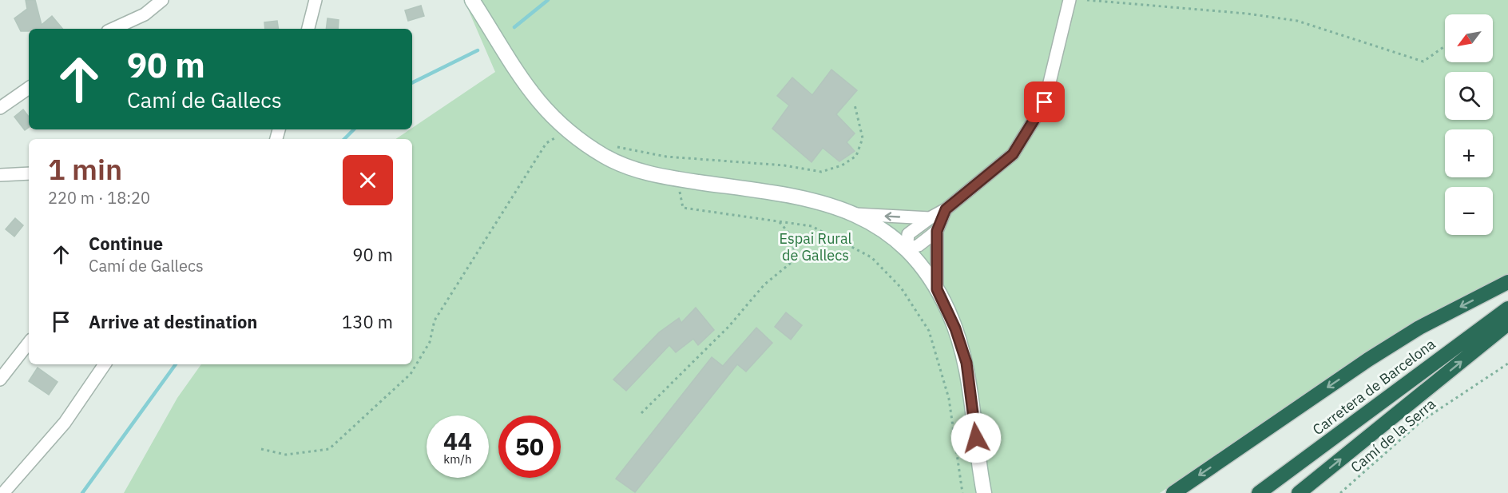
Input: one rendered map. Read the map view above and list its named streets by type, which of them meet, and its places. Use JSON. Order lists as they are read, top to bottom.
{
  "streets": {
    "highway": ["Carretera de Barcelona"],
    "path": ["Camí de la Serra"]
  },
  "parks": ["Espai Rural de Gallecs"],
  "north": "bottom left",
  "page": {
    "map_buttons": ["+", "−"],
    "turn": ["90 m", "Camí de Gallecs"],
    "heading": ["1 min", "220 m · 18:20"],
    "list": [
      {
        "name": "Continue",
        "note": "Camí de Gallecs",
        "value": "90 m"
      },
      {
        "name": "Arrive at destination",
        "value": "130 m"
      }
    ],
    "speed": "44 km/h",
    "limit": "50"
  }
}
